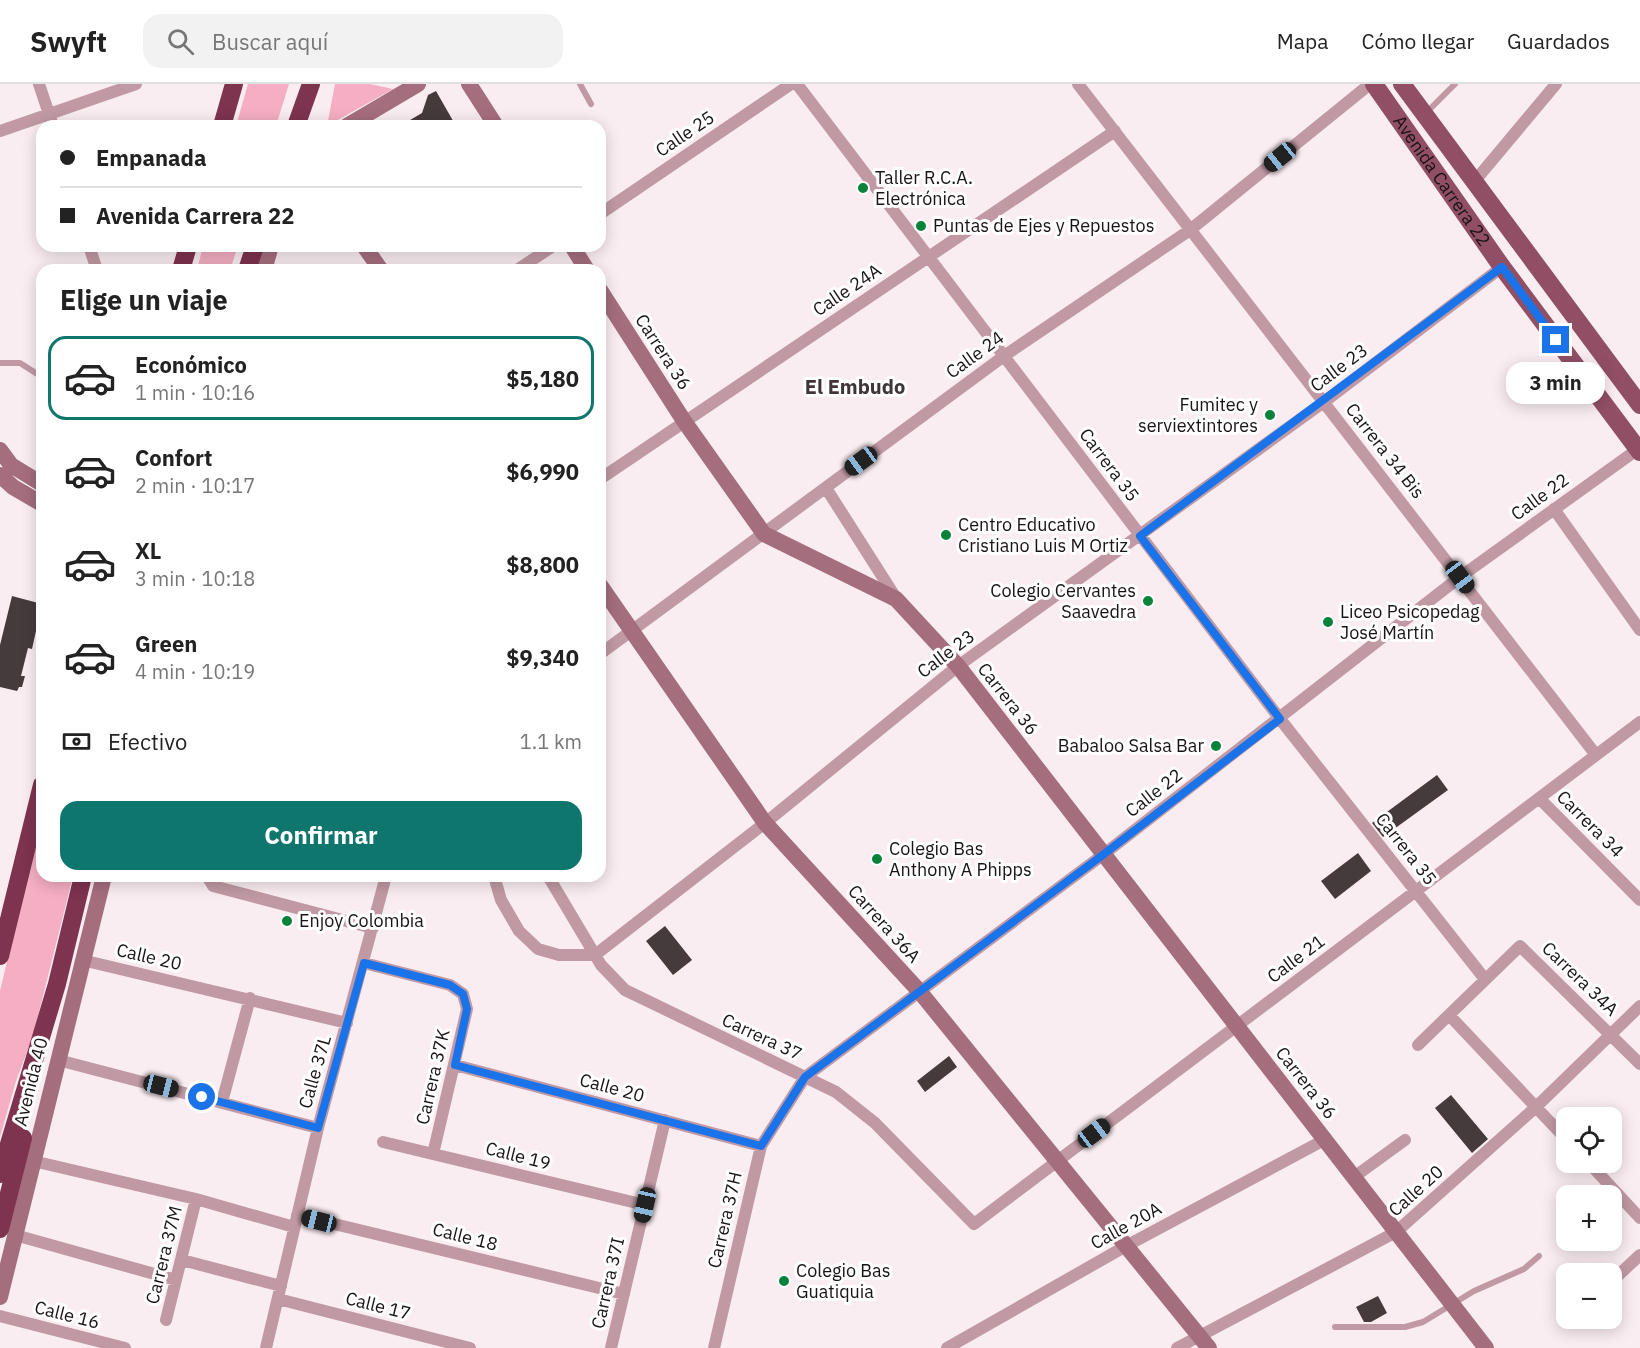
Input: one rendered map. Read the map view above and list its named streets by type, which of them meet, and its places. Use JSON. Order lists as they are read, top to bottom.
{
  "streets": {
    "highway": ["Avenida 40"],
    "main road": ["Avenida Carrera 22"],
    "street": [
      "Calle 25",
      "Calle 24A",
      "Carrera 36",
      "Calle 24",
      "Calle 23",
      "Carrera 34 Bis",
      "Carrera 35",
      "Calle 22",
      "Carrera 34",
      "Carrera 36A",
      "Calle 20",
      "Calle 21",
      "Carrera 34A",
      "Carrera 37",
      "Calle 37L",
      "Carrera 37K",
      "Calle 19",
      "Carrera 37H",
      "Calle 20A",
      "Calle 18",
      "Carrera 37M",
      "Carrera 37I",
      "Calle 17",
      "Calle 16"
    ]
  },
  "crossings": [
    ["Avenida Carrera 22", "Calle 24"],
    ["Avenida Carrera 22", "Calle 23"],
    ["Avenida Carrera 22", "Calle 22"],
    ["Calle 24A", "Carrera 36"],
    ["Calle 24A", "Carrera 34 Bis"],
    ["Calle 24A", "Carrera 35"],
    ["Carrera 36", "Calle 24"],
    ["Carrera 36", "Calle 23"],
    ["Carrera 36", "Calle 22"],
    ["Carrera 36", "Calle 20"],
    ["Carrera 36", "Calle 21"],
    ["Carrera 36", "Calle 20A"],
    ["Calle 24", "Carrera 34 Bis"],
    ["Calle 24", "Carrera 35"],
    ["Calle 24", "Carrera 36A"],
    ["Calle 23", "Carrera 34 Bis"],
    ["Calle 23", "Carrera 35"],
    ["Calle 23", "Carrera 36A"],
    ["Calle 23", "Carrera 37"],
    ["Carrera 34 Bis", "Calle 22"],
    ["Carrera 34 Bis", "Calle 21"],
    ["Carrera 35", "Calle 22"],
    ["Carrera 35", "Calle 21"],
    ["Carrera 35", "Carrera 34A"],
    ["Calle 22", "Carrera 36A"],
    ["Calle 22", "Carrera 37"],
    ["Calle 22", "Carrera 37H"],
    ["Carrera 34", "Calle 21"],
    ["Carrera 36A", "Calle 20"],
    ["Carrera 36A", "Calle 21"],
    ["Carrera 36A", "Calle 20A"],
    ["Calle 20", "Carrera 34A"],
    ["Calle 20", "Calle 37L"],
    ["Calle 20", "Carrera 37K"],
    ["Calle 20", "Avenida 40"],
    ["Calle 20", "Carrera 37H"],
    ["Calle 20", "Carrera 37I"],
    ["Calle 21", "Carrera 37"],
    ["Carrera 37", "Carrera 37H"],
    ["Calle 37L", "Carrera 37K"],
    ["Calle 37L", "Calle 18"],
    ["Calle 37L", "Calle 17"],
    ["Carrera 37K", "Calle 19"],
    ["Avenida 40", "Calle 18"],
    ["Calle 19", "Carrera 37I"],
    ["Calle 18", "Carrera 37M"],
    ["Calle 18", "Carrera 37I"]
  ],
  "districts": ["El Embudo"],
  "places": [
    "Taller R.C.A. Electrónica",
    "Puntas de Ejes y Repuestos",
    "Fumitec y serviextintores",
    "Centro Educativo Cristiano Luis M Ortiz",
    "Colegio Cervantes Saavedra",
    "Liceo Psicopedag José Martín",
    "Babaloo Salsa Bar",
    "Colegio Bas Anthony A Phipps",
    "Enjoy Colombia",
    "Colegio Bas Guatiquia"
  ],
  "page": {
    "header": "Swyft",
    "search": "Buscar aquí",
    "nav": ["Mapa", "Cómo llegar", "Guardados"],
    "banner": ["Empanada", "Avenida Carrera 22"],
    "heading": "Elige un viaje",
    "list": [
      {
        "name": "Económico",
        "note": "1 min · 10:16",
        "value": "$5,180"
      },
      {
        "name": "Confort",
        "note": "2 min · 10:17",
        "value": "$6,990"
      },
      {
        "name": "XL",
        "note": "3 min · 10:18",
        "value": "$8,800"
      },
      {
        "name": "Green",
        "note": "4 min · 10:19",
        "value": "$9,340"
      }
    ],
    "bubble": "3 min",
    "pay": ["Efectivo", "1.1 km"],
    "buttons": "Confirmar",
    "map_buttons": ["+", "−"]
  }
}
